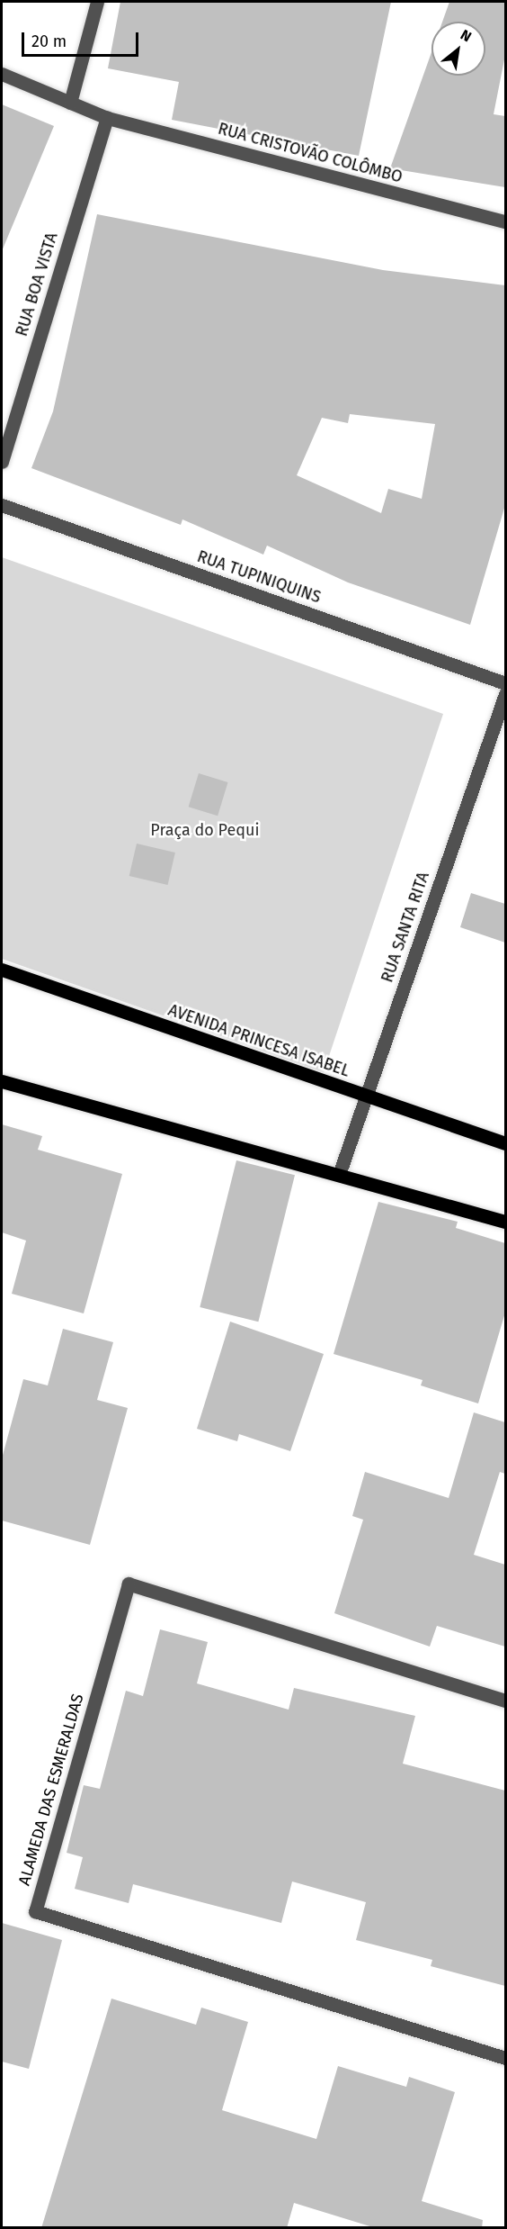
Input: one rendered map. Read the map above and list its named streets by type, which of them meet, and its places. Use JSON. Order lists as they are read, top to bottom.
{
  "streets": {
    "main road": ["AVENIDA PRINCESA ISABEL"],
    "street": [
      "RUA CRISTOVÃO COLÔMBO",
      "RUA BOA VISTA",
      "RUA TUPINIQUINS",
      "RUA SANTA RITA",
      "ALAMEDA DAS ESMERALDAS"
    ]
  },
  "crossings": [
    ["RUA CRISTOVÃO COLÔMBO", "RUA BOA VISTA"],
    ["RUA SANTA RITA", "AVENIDA PRINCESA ISABEL"]
  ],
  "parks": ["Praça do Pequi"],
  "scale_bar": "20 m",
  "north": "top right"
}
